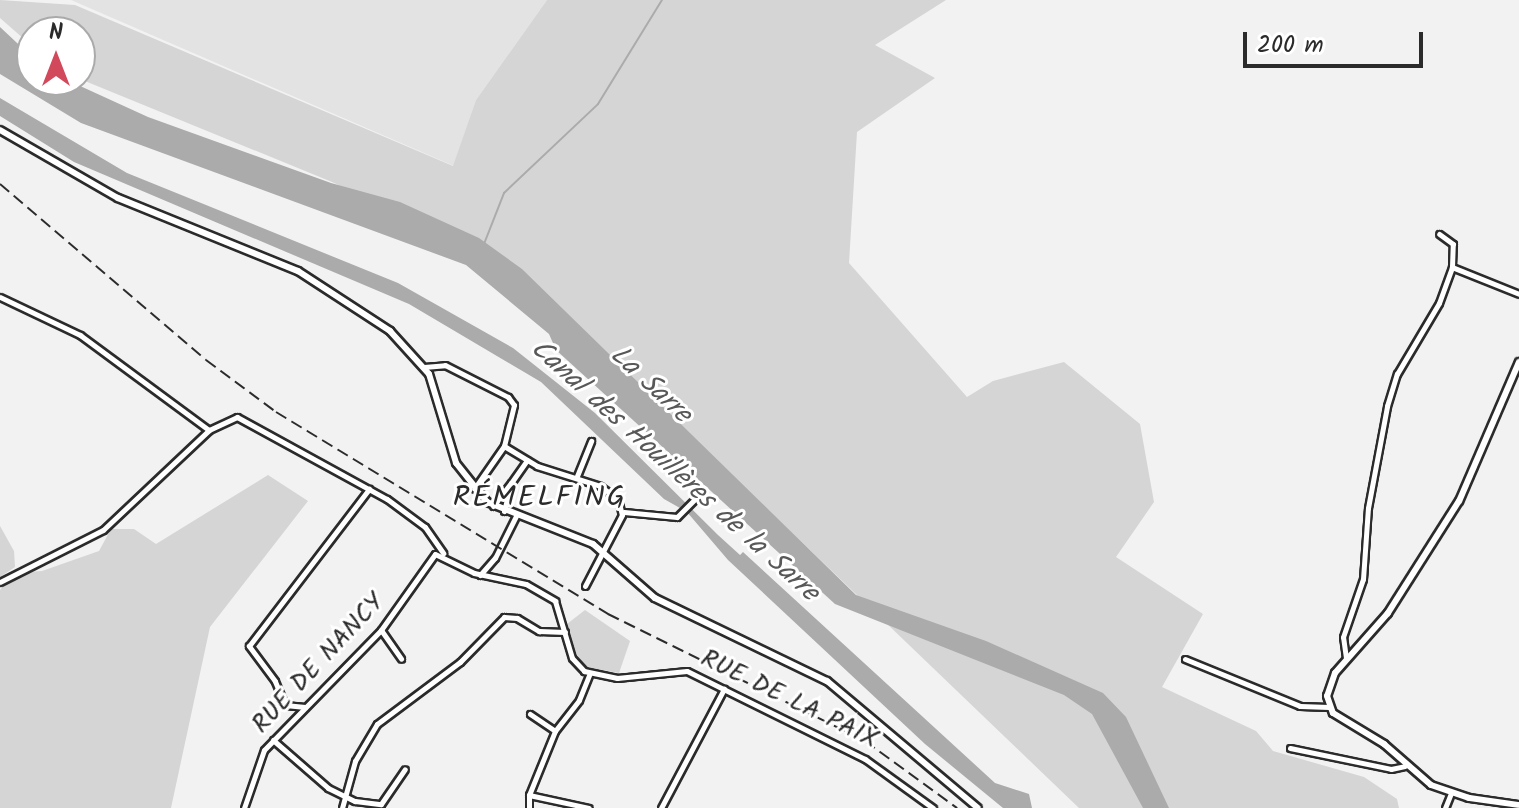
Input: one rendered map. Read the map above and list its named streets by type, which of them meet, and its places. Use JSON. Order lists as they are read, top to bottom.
{
  "streets": {
    "street": ["RUE DE NANCY", "RUE DE LA PAIX"]
  },
  "districts": ["RÉMELFING"],
  "water": ["La Sarre", "Canal des Houillères de la Sarre"],
  "scale_bar": "200 m",
  "north": "top"
}
